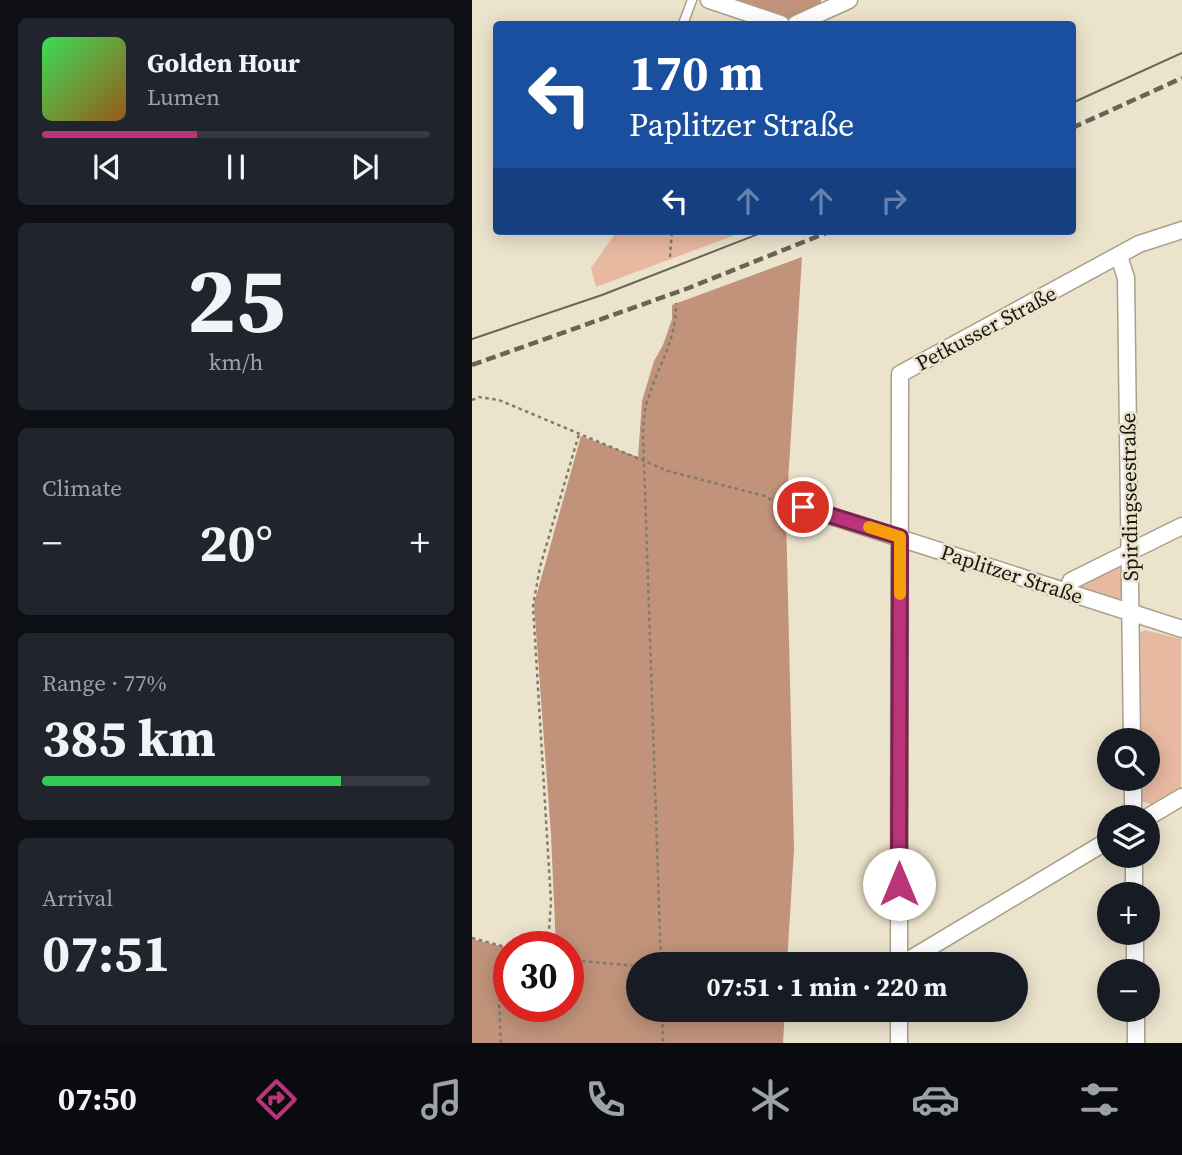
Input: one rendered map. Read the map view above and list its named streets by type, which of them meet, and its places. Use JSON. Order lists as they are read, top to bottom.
{
  "streets": {
    "street": ["Petkusser Straße", "Spirdingseestraße", "Paplitzer Straße"]
  },
  "crossings": [
    ["Petkusser Straße", "Spirdingseestraße"],
    ["Petkusser Straße", "Paplitzer Straße"],
    ["Spirdingseestraße", "Paplitzer Straße"]
  ],
  "page": {
    "turn": ["170 m", "Paplitzer Straße"],
    "song": ["Golden Hour", "Lumen"],
    "tile": [
      ["25", "km/h"],
      "Climate",
      ["Range · 77%", "385 km"],
      ["Arrival", "07:51"]
    ],
    "heat": ["−", "20°", "+"],
    "map_buttons": ["+", "−"],
    "limit": "30",
    "trip": "07:51 · 1 min · 220 m",
    "tabs": "07:50"
  }
}
